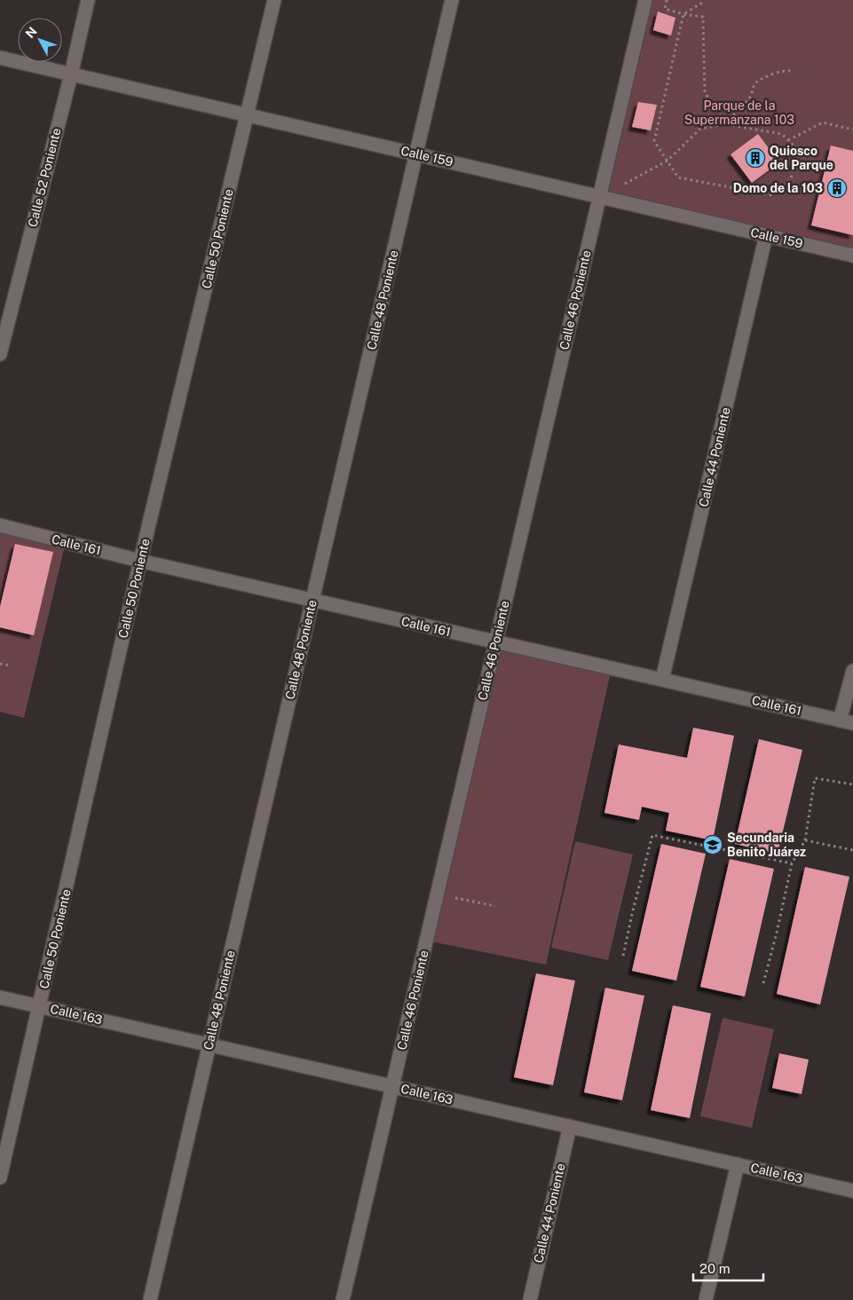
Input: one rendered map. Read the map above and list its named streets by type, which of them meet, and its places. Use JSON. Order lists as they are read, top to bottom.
{
  "streets": {
    "street": [
      "Calle 159",
      "Calle 52 Poniente",
      "Calle 50 Poniente",
      "Calle 48 Poniente",
      "Calle 46 Poniente",
      "Calle 44 Poniente",
      "Calle 161",
      "Calle 163"
    ]
  },
  "crossings": [
    ["Calle 159", "Calle 52 Poniente"],
    ["Calle 159", "Calle 50 Poniente"],
    ["Calle 159", "Calle 48 Poniente"],
    ["Calle 159", "Calle 46 Poniente"],
    ["Calle 159", "Calle 44 Poniente"],
    ["Calle 50 Poniente", "Calle 161"],
    ["Calle 50 Poniente", "Calle 163"],
    ["Calle 48 Poniente", "Calle 161"],
    ["Calle 48 Poniente", "Calle 163"],
    ["Calle 46 Poniente", "Calle 161"],
    ["Calle 46 Poniente", "Calle 163"],
    ["Calle 44 Poniente", "Calle 161"],
    ["Calle 44 Poniente", "Calle 163"]
  ],
  "parks": ["Parque de la Supermanzana 103"],
  "places": {
    "building": ["Quiosco del Parque", "Domo de la 103"],
    "school or university": ["Secundaria Benito Juárez"]
  },
  "scale_bar": "20 m",
  "north": "top left"
}
